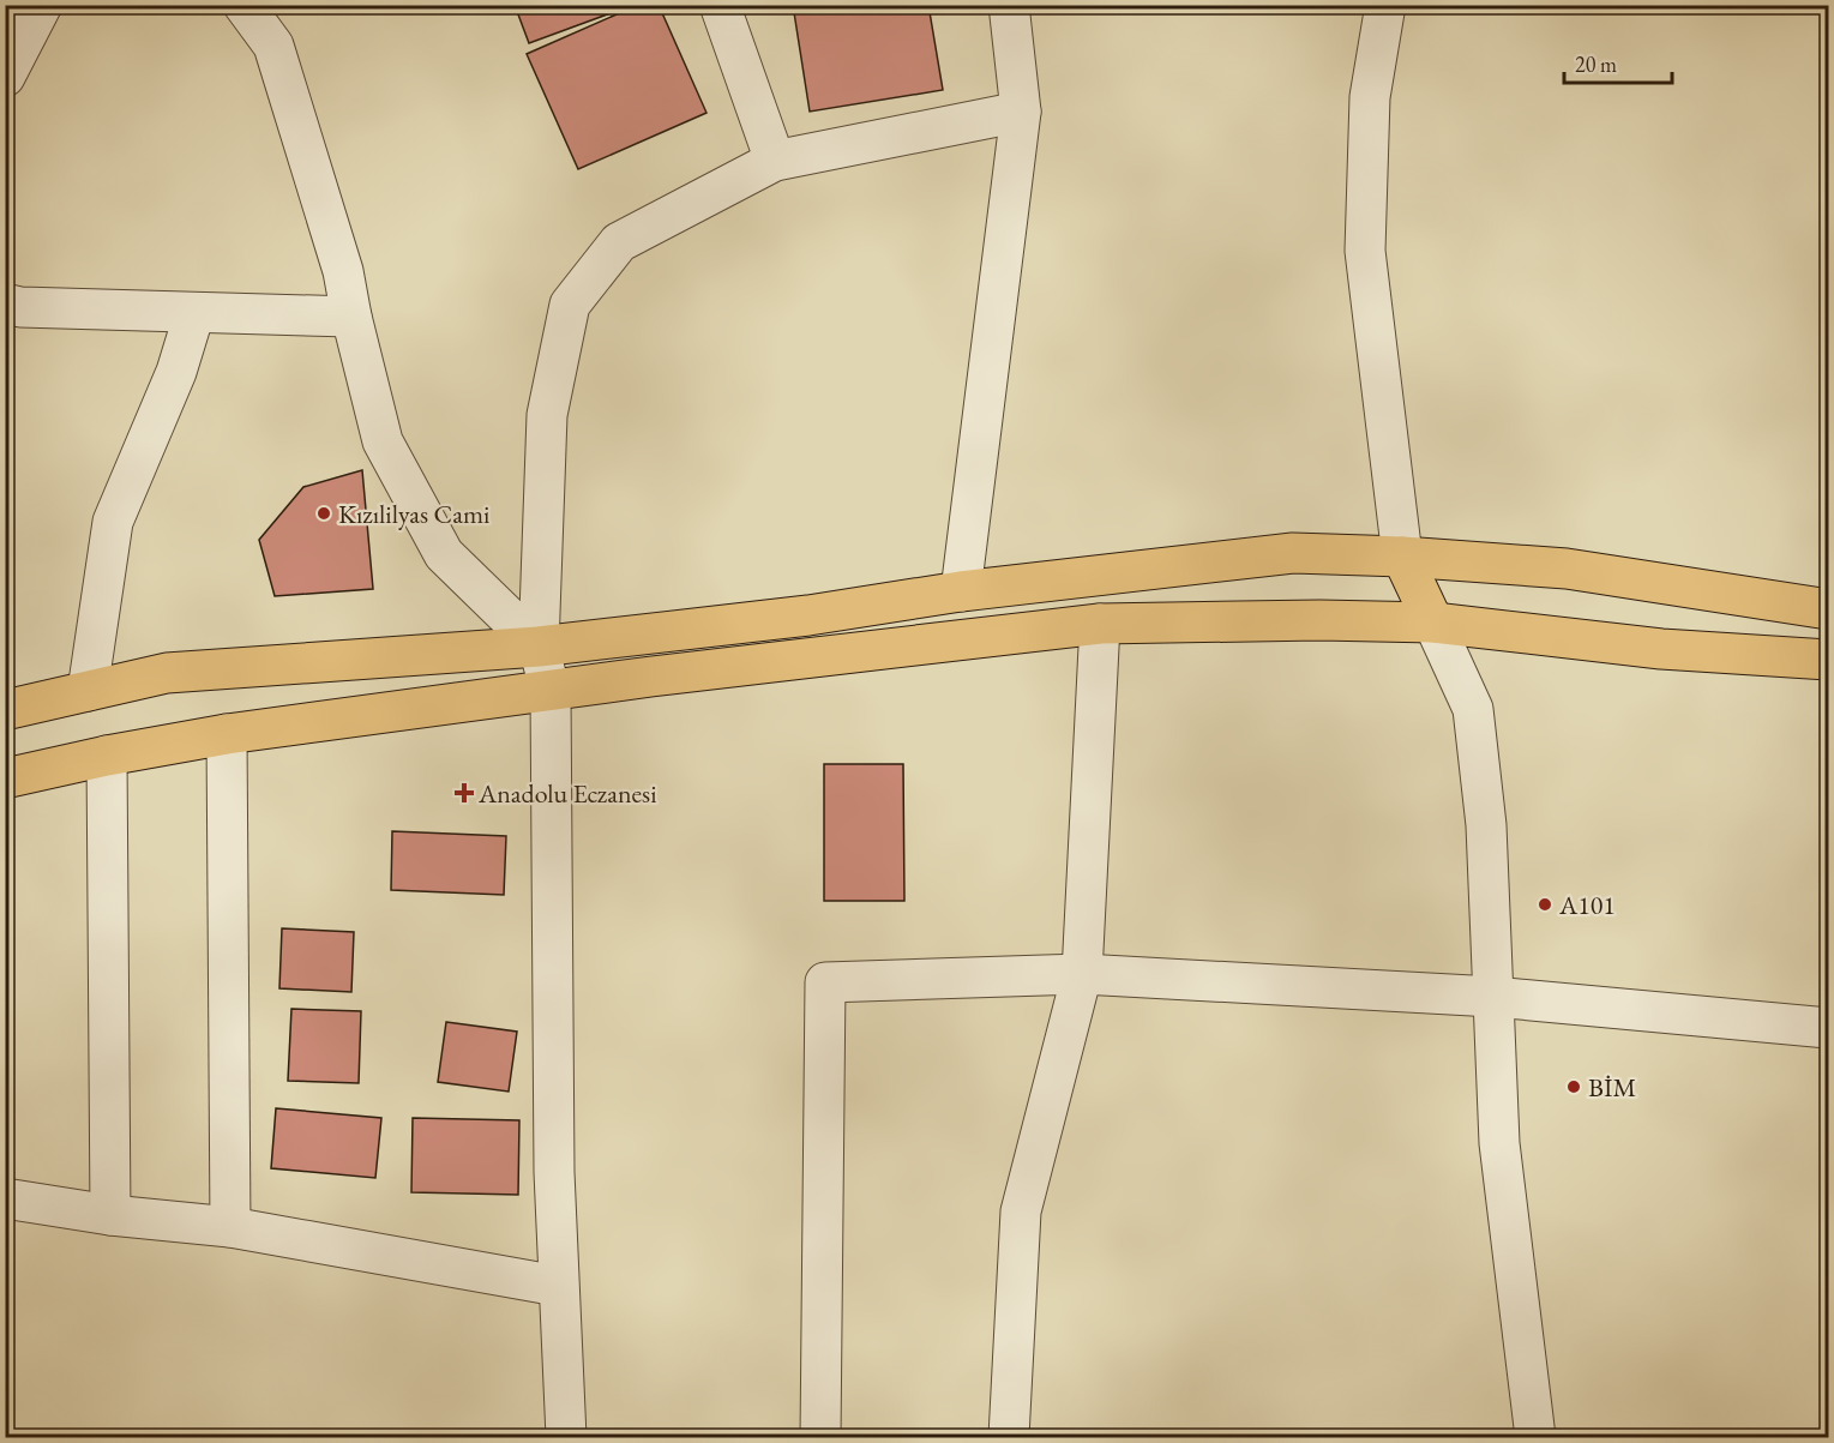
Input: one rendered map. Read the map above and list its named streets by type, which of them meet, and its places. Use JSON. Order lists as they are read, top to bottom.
{
  "places": {
    "other": ["Kızılilyas Cami", "A101", "BİM"],
    "health": ["Anadolu Eczanesi"]
  },
  "scale_bar": "20 m"
}
